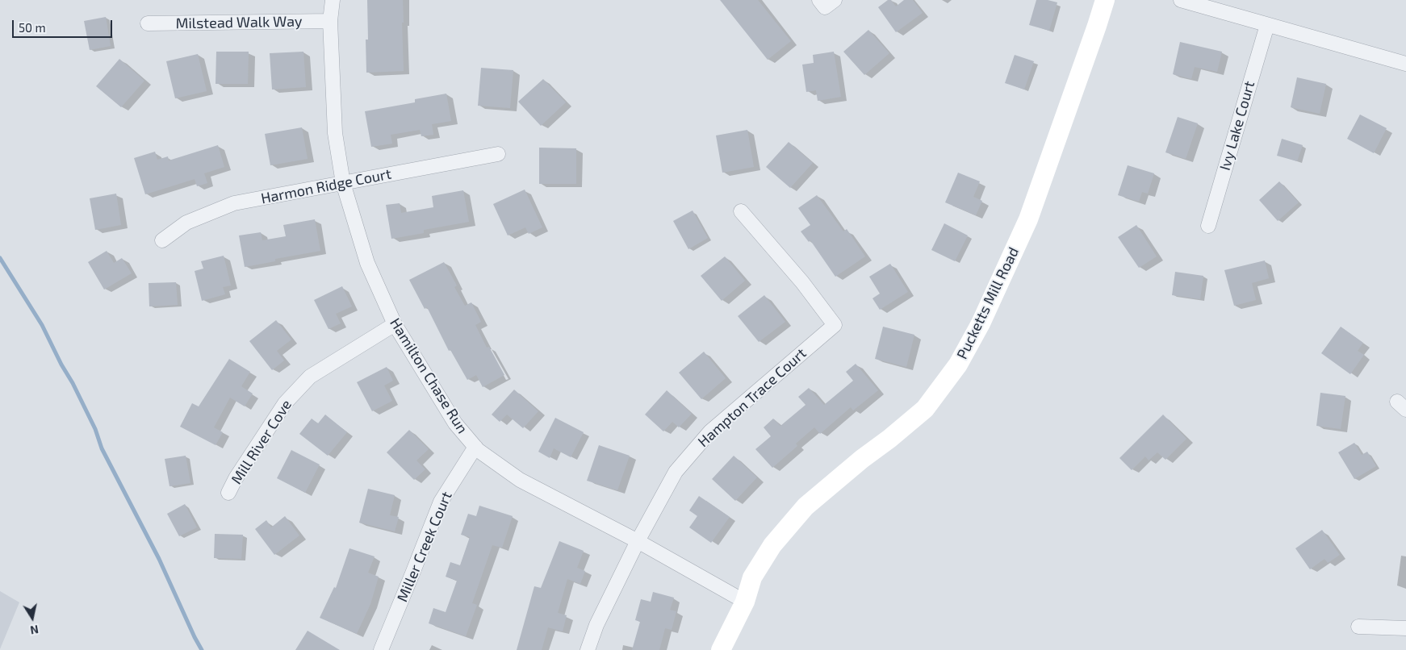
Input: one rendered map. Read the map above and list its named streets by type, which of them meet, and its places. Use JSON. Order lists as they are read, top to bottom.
{
  "streets": {
    "street": [
      "Milstead Walk Way",
      "Ivy Lake Court",
      "Harmon Ridge Court",
      "Pucketts Mill Road",
      "Hamilton Chase Run",
      "Hampton Trace Court",
      "Mill River Cove",
      "Miller Creek Court"
    ]
  },
  "crossings": [
    ["Milstead Walk Way", "Hamilton Chase Run"],
    ["Harmon Ridge Court", "Hamilton Chase Run"],
    ["Pucketts Mill Road", "Hamilton Chase Run"],
    ["Hamilton Chase Run", "Hampton Trace Court"],
    ["Hamilton Chase Run", "Mill River Cove"],
    ["Hamilton Chase Run", "Miller Creek Court"]
  ],
  "scale_bar": "50 m",
  "north": "bottom"
}
